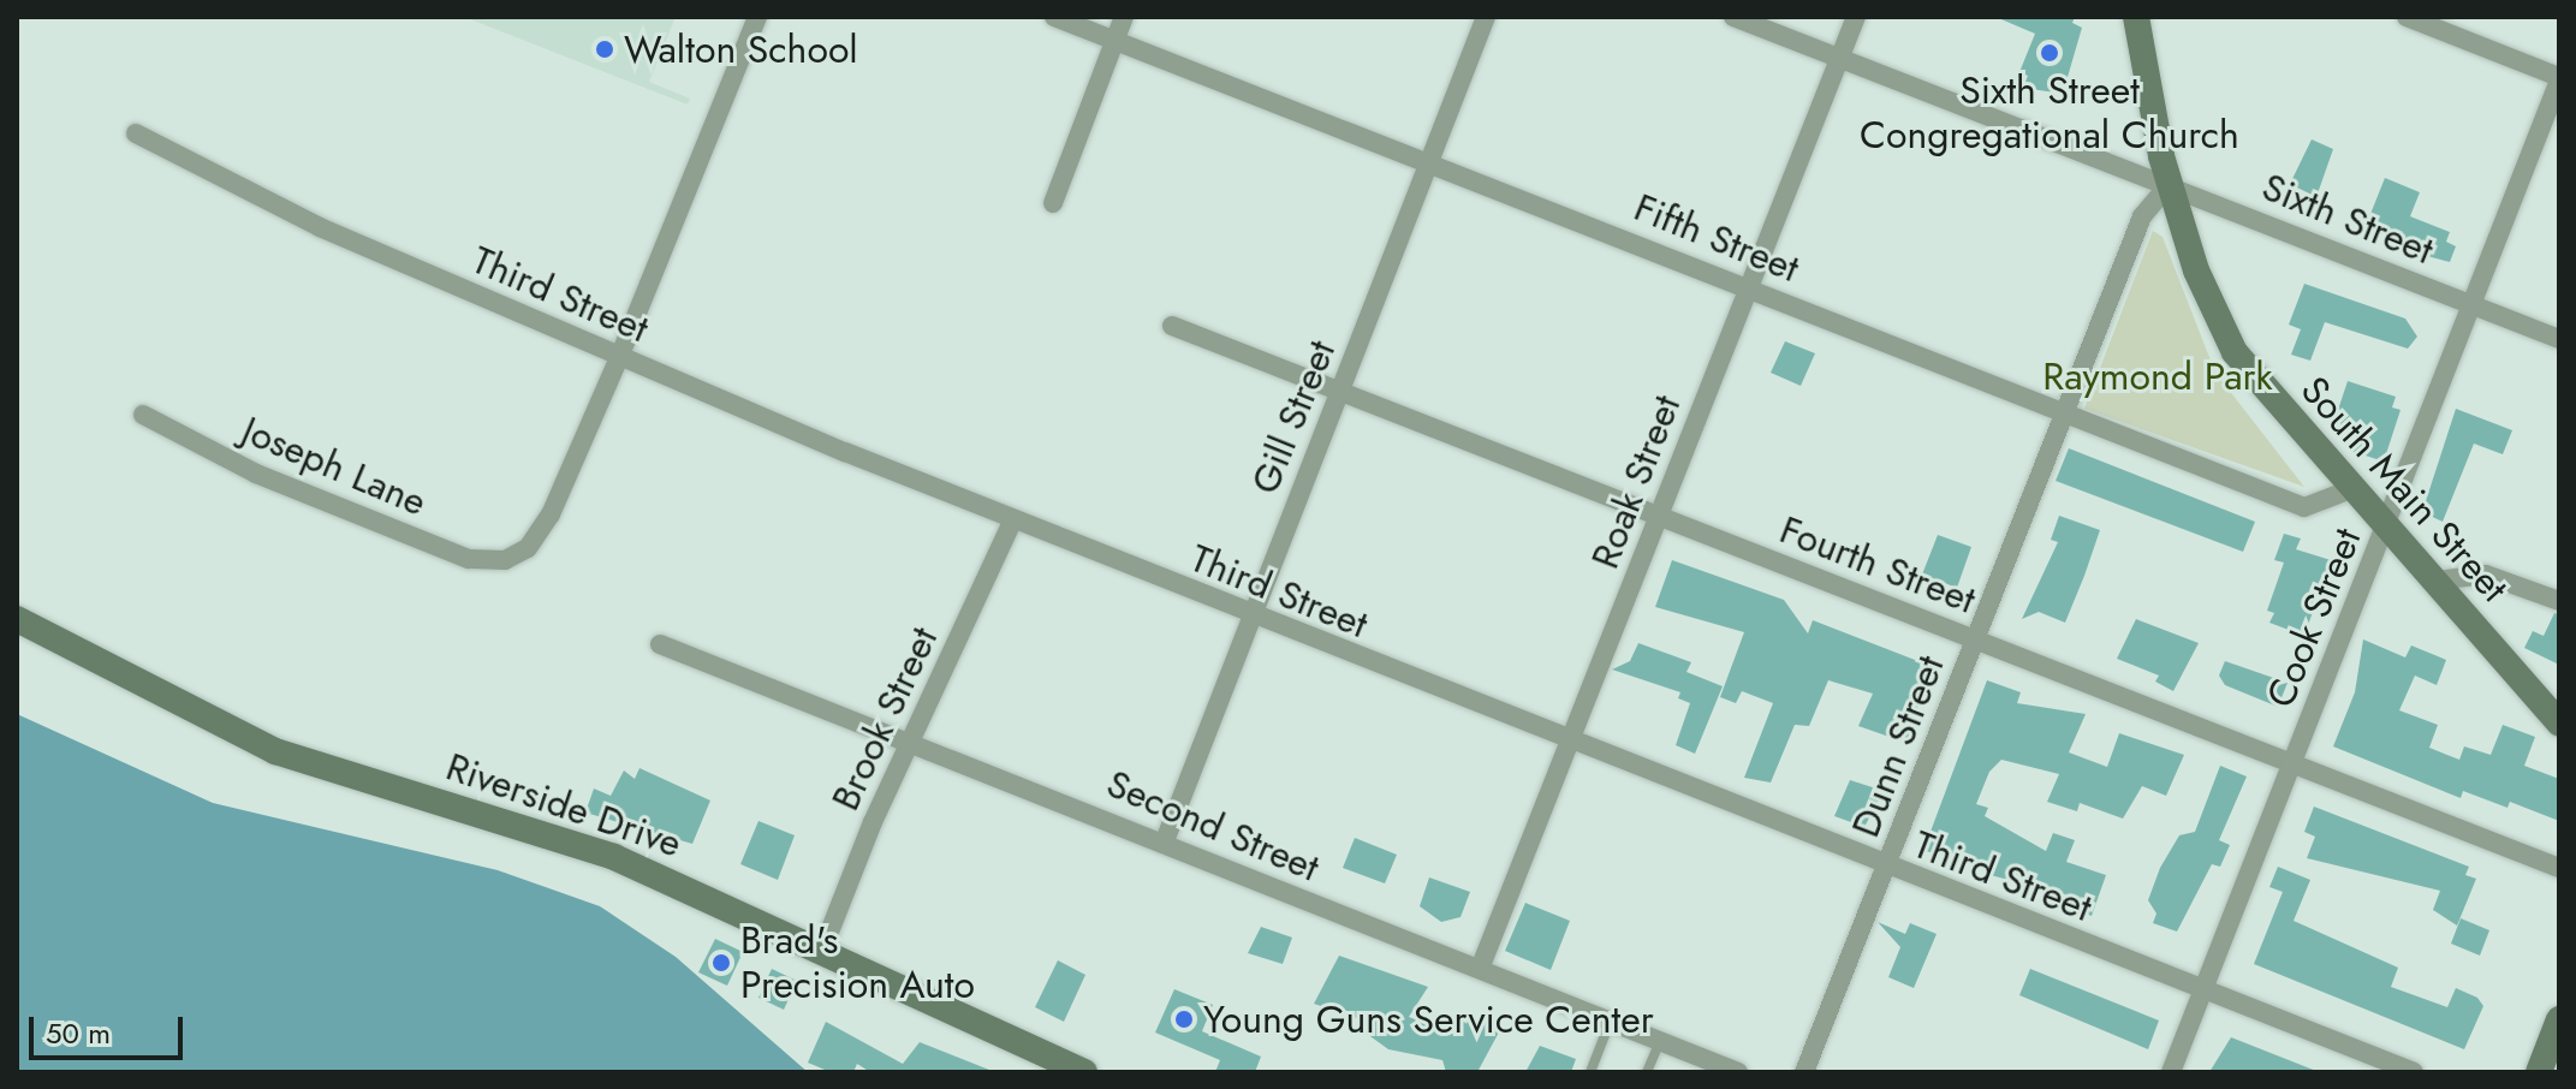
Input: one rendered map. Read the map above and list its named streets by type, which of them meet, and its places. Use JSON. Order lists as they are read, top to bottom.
{
  "streets": {
    "main road": ["South Main Street", "Riverside Drive"],
    "street": [
      "Sixth Street",
      "Fifth Street",
      "Third Street",
      "Gill Street",
      "Joseph Lane",
      "Roak Street",
      "Fourth Street",
      "Cook Street",
      "Brook Street",
      "Dunn Street",
      "Second Street"
    ]
  },
  "crossings": [
    ["Sixth Street", "Roak Street"],
    ["Sixth Street", "South Main Street"],
    ["Sixth Street", "Cook Street"],
    ["Sixth Street", "Dunn Street"],
    ["Fifth Street", "Gill Street"],
    ["Fifth Street", "Roak Street"],
    ["Fifth Street", "South Main Street"],
    ["Fifth Street", "Dunn Street"],
    ["Third Street", "Gill Street"],
    ["Third Street", "Joseph Lane"],
    ["Third Street", "Roak Street"],
    ["Third Street", "Cook Street"],
    ["Third Street", "Brook Street"],
    ["Third Street", "Dunn Street"],
    ["Gill Street", "Fourth Street"],
    ["Gill Street", "Second Street"],
    ["Roak Street", "Fourth Street"],
    ["Roak Street", "Second Street"],
    ["South Main Street", "Cook Street"],
    ["South Main Street", "Dunn Street"],
    ["Fourth Street", "Cook Street"],
    ["Fourth Street", "Dunn Street"],
    ["Brook Street", "Riverside Drive"],
    ["Brook Street", "Second Street"]
  ],
  "parks": ["Raymond Park"],
  "places": [
    "Walton School",
    "Sixth Street Congregational Church",
    "Brad's Precision Auto",
    "Young Guns Service Center"
  ],
  "scale_bar": "50 m"
}
